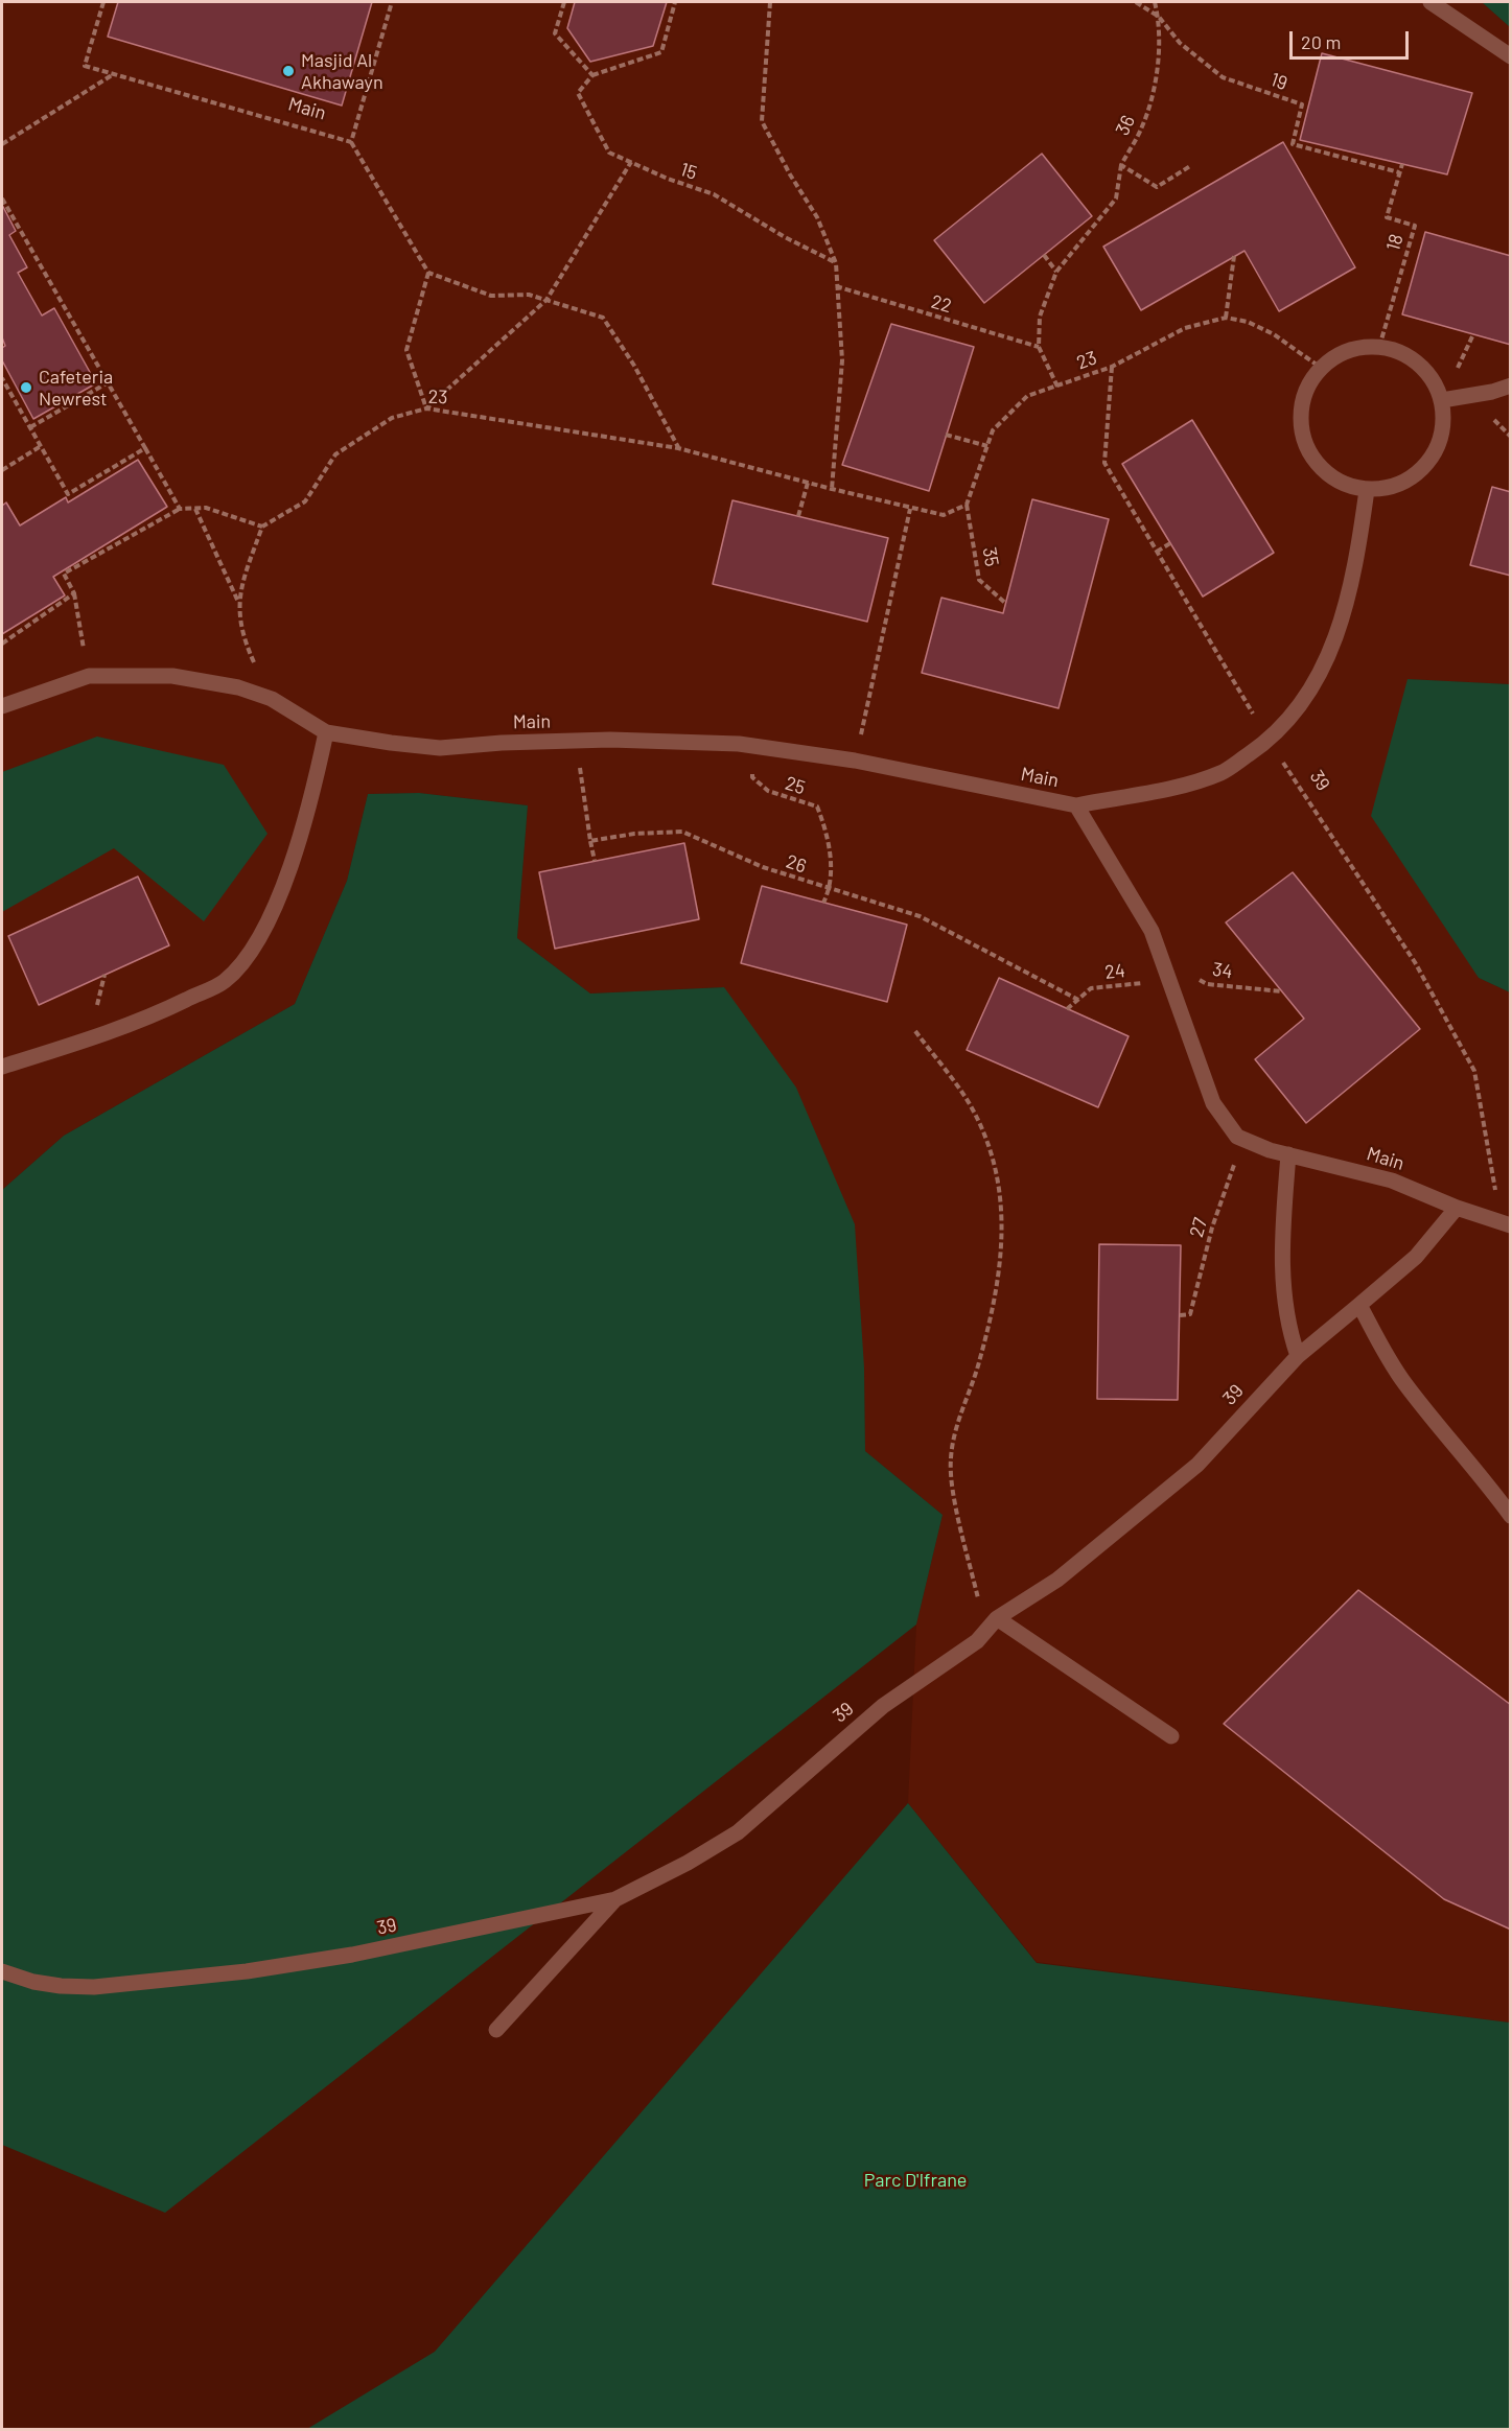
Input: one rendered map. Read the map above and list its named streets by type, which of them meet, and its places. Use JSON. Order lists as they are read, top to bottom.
{
  "streets": {
    "lane": ["Main", "39"],
    "path": [
      "19",
      "36",
      "15",
      "18",
      "22",
      "23",
      "35",
      "25",
      "26",
      "34",
      "24",
      "27"
    ]
  },
  "crossings": [
    ["19", "36"],
    ["19", "18"],
    ["Main", "18"],
    ["Main", "23"],
    ["Main", "39"],
    ["Main", "25"],
    ["Main", "34"],
    ["Main", "24"],
    ["Main", "27"],
    ["18", "23"],
    ["23", "35"],
    ["23", "39"],
    ["25", "26"],
    ["26", "24"],
    ["34", "24"]
  ],
  "parks": ["Parc D'Ifrane"],
  "places": ["Masjid Al Akhawayn", "Cafeteria Newrest"],
  "scale_bar": "20 m"
}
